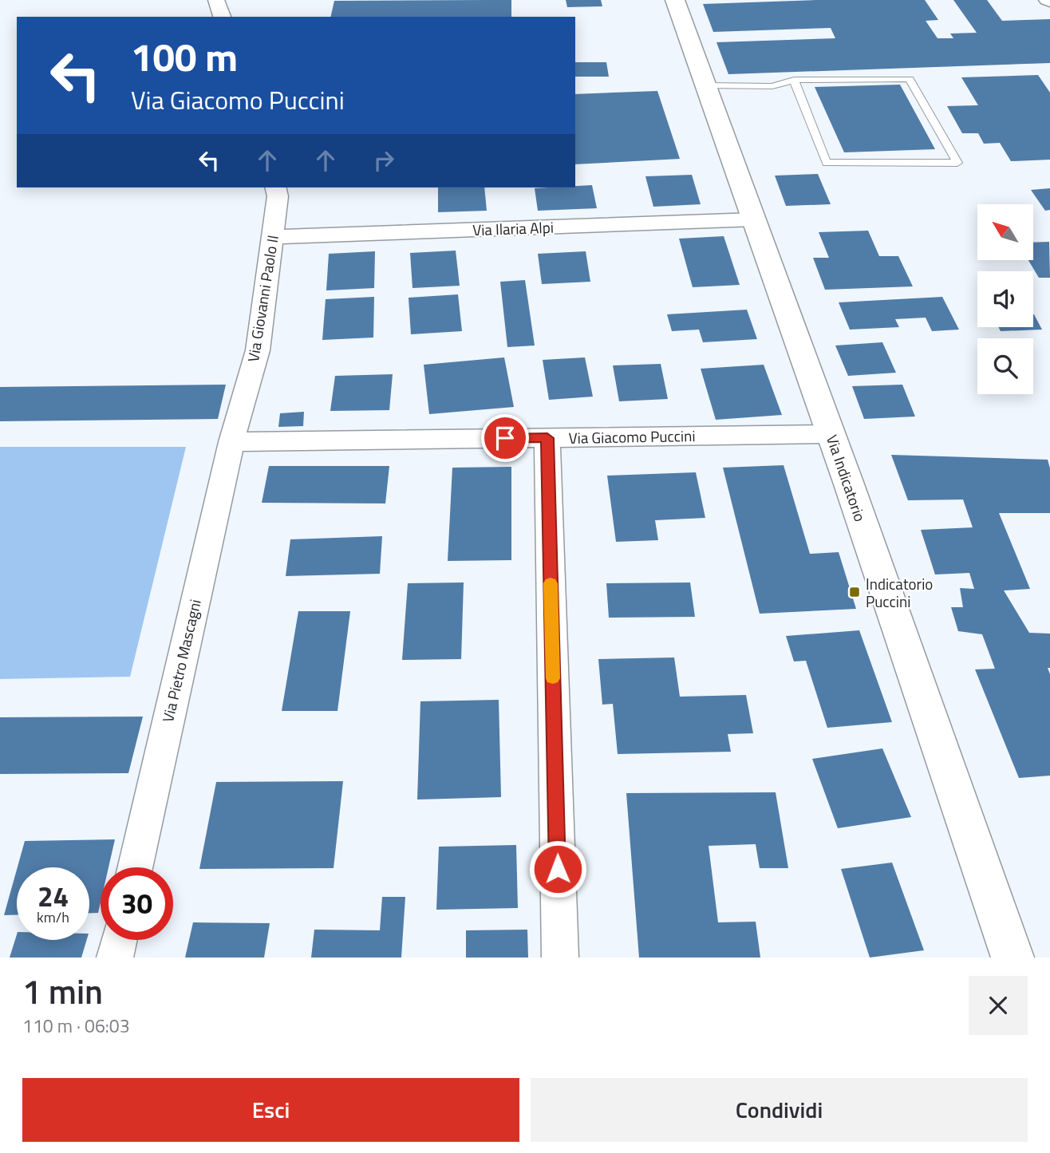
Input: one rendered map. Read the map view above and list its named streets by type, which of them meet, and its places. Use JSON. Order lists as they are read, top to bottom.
{
  "streets": {
    "street": [
      "Via Ilaria Alpi",
      "Via Giovanni Paolo II",
      "Via Giacomo Puccini",
      "Via Indicatorio",
      "Via Pietro Mascagni"
    ]
  },
  "crossings": [
    ["Via Ilaria Alpi", "Via Giovanni Paolo II"],
    ["Via Ilaria Alpi", "Via Indicatorio"],
    ["Via Giovanni Paolo II", "Via Giacomo Puccini"],
    ["Via Giovanni Paolo II", "Via Pietro Mascagni"],
    ["Via Giacomo Puccini", "Via Indicatorio"],
    ["Via Giacomo Puccini", "Via Pietro Mascagni"]
  ],
  "places": {
    "transit": ["Indicatorio Puccini"]
  },
  "north": "top left",
  "page": {
    "turn": ["100 m", "Via Giacomo Puccini"],
    "speed": "24 km/h",
    "limit": "30",
    "heading": ["1 min", "110 m · 06:03"],
    "buttons": ["Esci", "Condividi"]
  }
}
